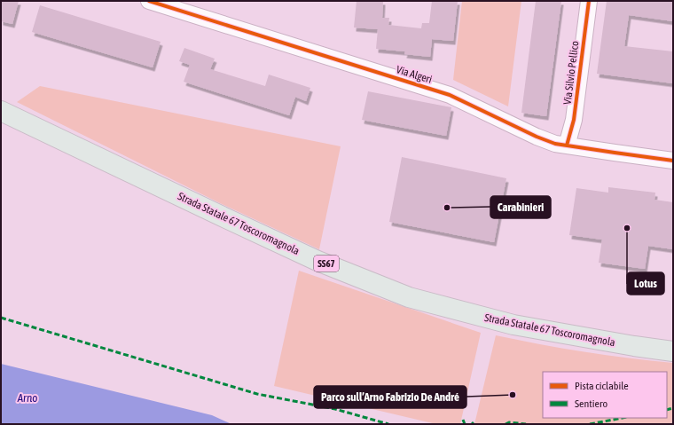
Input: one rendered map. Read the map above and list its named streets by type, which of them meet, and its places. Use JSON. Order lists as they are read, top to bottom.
{
  "streets": {
    "main road": ["Strada Statale 67 Toscoromagnola", "SS67"],
    "street": ["Via Silvio Pellico", "Via Algeri"]
  },
  "crossings": [
    ["Via Silvio Pellico", "Via Algeri"]
  ],
  "water": ["Arno"],
  "places": ["Carabinieri", "Lotus", "Parco sull’Arno Fabrizio De André"],
  "legend": ["Pista ciclabile", "Sentiero"]
}
